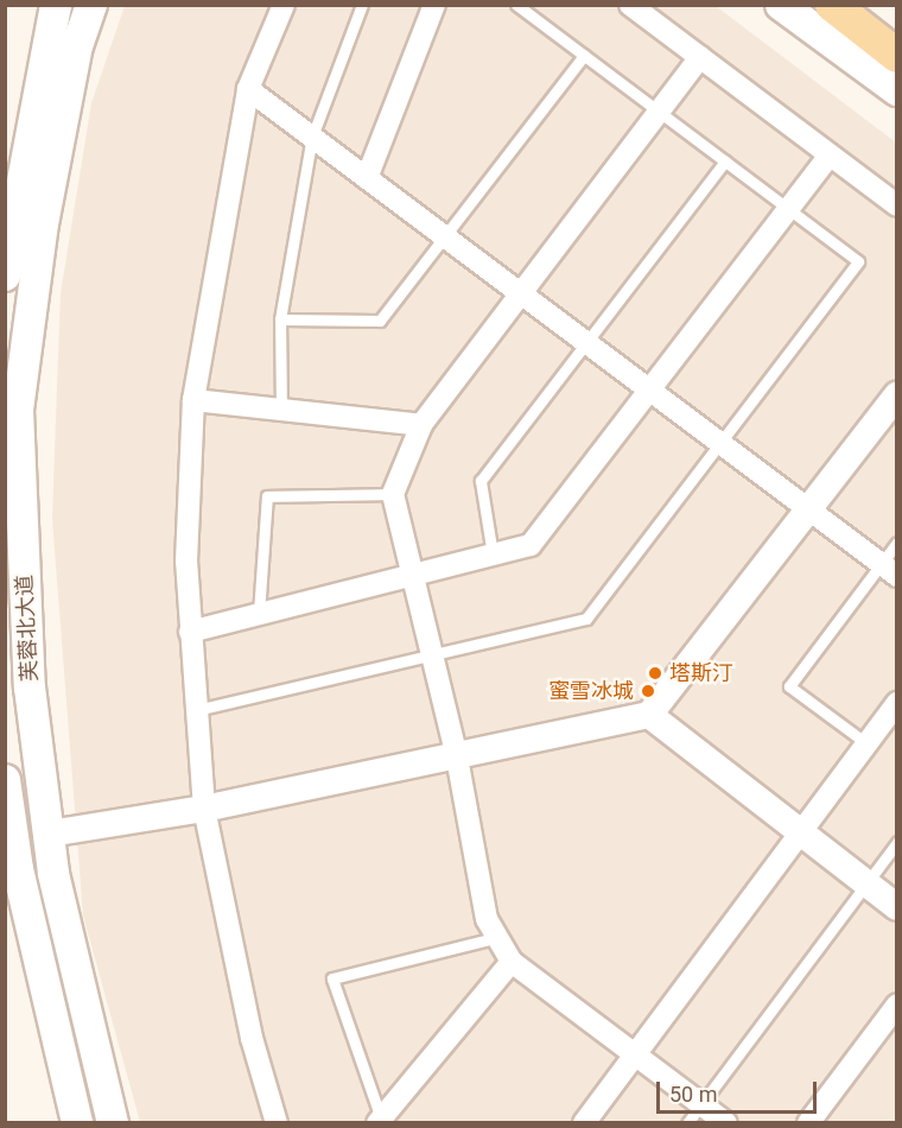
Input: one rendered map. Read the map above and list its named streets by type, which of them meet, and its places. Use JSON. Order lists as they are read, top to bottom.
{
  "streets": {
    "main road": ["芙蓉北大道"]
  },
  "places": ["塔斯汀", "蜜雪冰城"],
  "scale_bar": "50 m"
}
